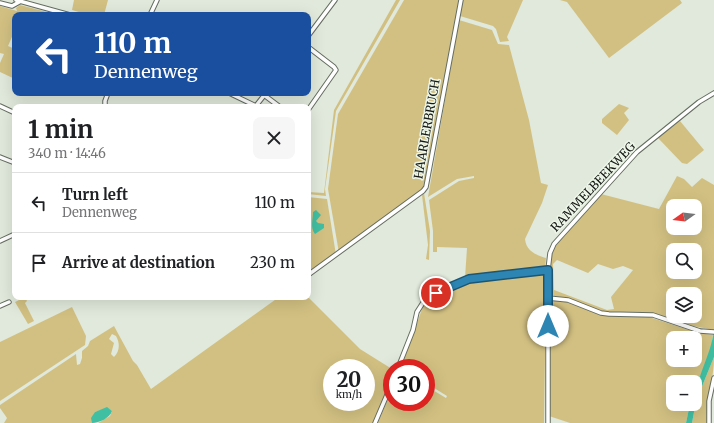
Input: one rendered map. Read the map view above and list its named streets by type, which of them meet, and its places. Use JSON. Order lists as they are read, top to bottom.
{
  "streets": {
    "street": ["HAARLERBRUCH", "RAMMELBEEKWEG"]
  },
  "north": "left",
  "page": {
    "turn": ["110 m", "Dennenweg"],
    "heading": ["1 min", "340 m · 14:46"],
    "list": [
      {
        "name": "Turn left",
        "note": "Dennenweg",
        "value": "110 m"
      },
      {
        "name": "Arrive at destination",
        "value": "230 m"
      }
    ],
    "map_buttons": ["+", "−"],
    "speed": "20 km/h",
    "limit": "30"
  }
}
